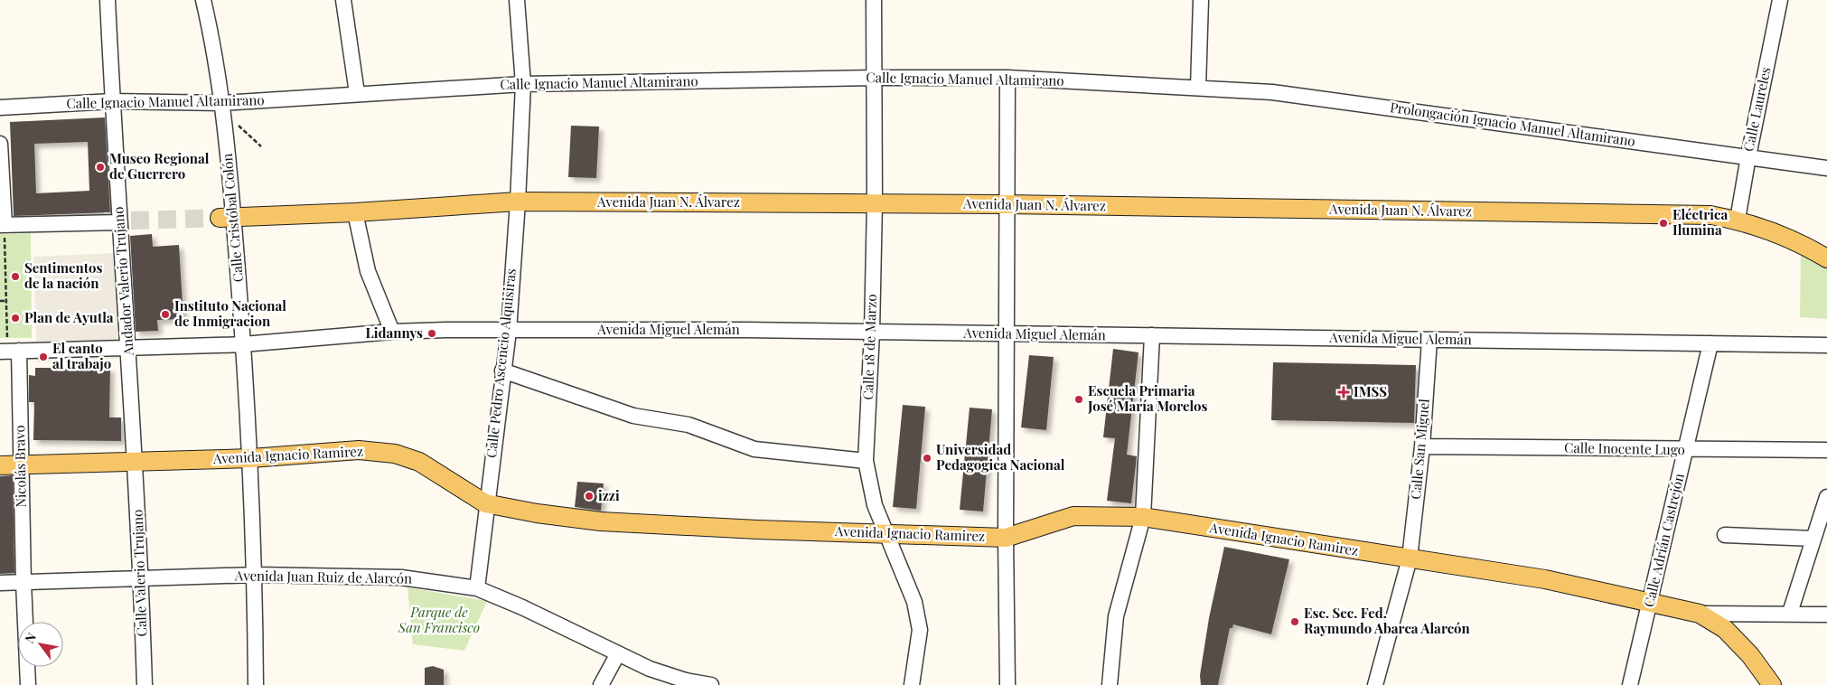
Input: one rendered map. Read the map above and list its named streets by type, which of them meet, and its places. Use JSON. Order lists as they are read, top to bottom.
{
  "streets": {
    "main road": ["Avenida Juan N. Álvarez", "Avenida Ignacio Ramirez"],
    "street": [
      "Calle Ignacio Manuel Altamirano",
      "Calle Laureles",
      "Prolongación Ignacio Manuel Altamirano",
      "Calle Cristóbal Colón",
      "Andador Valerio Trujano",
      "Avenida Miguel Alemán",
      "Calle 18 de Marzo",
      "Calle Pedro Ascencio Alquisiras",
      "Calle San Miguel",
      "Calle Inocente Lugo",
      "Nicolás Bravo",
      "Calle Adrián Castrejón",
      "Calle Valerio Trujano",
      "Avenida Juan Ruiz de Alarcón"
    ]
  },
  "crossings": [
    ["Calle Ignacio Manuel Altamirano", "Prolongación Ignacio Manuel Altamirano"],
    ["Calle Ignacio Manuel Altamirano", "Calle Cristóbal Colón"],
    ["Calle Ignacio Manuel Altamirano", "Andador Valerio Trujano"],
    ["Calle Ignacio Manuel Altamirano", "Calle 18 de Marzo"],
    ["Calle Ignacio Manuel Altamirano", "Calle Pedro Ascencio Alquisiras"],
    ["Calle Laureles", "Prolongación Ignacio Manuel Altamirano"],
    ["Calle Laureles", "Avenida Juan N. Álvarez"],
    ["Avenida Juan N. Álvarez", "Calle Cristóbal Colón"],
    ["Avenida Juan N. Álvarez", "Calle 18 de Marzo"],
    ["Avenida Juan N. Álvarez", "Calle Pedro Ascencio Alquisiras"],
    ["Calle Cristóbal Colón", "Avenida Miguel Alemán"],
    ["Calle Cristóbal Colón", "Avenida Ignacio Ramirez"],
    ["Calle Cristóbal Colón", "Avenida Juan Ruiz de Alarcón"],
    ["Andador Valerio Trujano", "Avenida Miguel Alemán"],
    ["Andador Valerio Trujano", "Avenida Ignacio Ramirez"],
    ["Andador Valerio Trujano", "Calle Valerio Trujano"],
    ["Avenida Miguel Alemán", "Calle 18 de Marzo"],
    ["Avenida Miguel Alemán", "Calle Pedro Ascencio Alquisiras"],
    ["Avenida Miguel Alemán", "Calle San Miguel"],
    ["Avenida Miguel Alemán", "Nicolás Bravo"],
    ["Avenida Miguel Alemán", "Calle Adrián Castrejón"],
    ["Calle 18 de Marzo", "Avenida Ignacio Ramirez"],
    ["Calle Pedro Ascencio Alquisiras", "Avenida Ignacio Ramirez"],
    ["Calle Pedro Ascencio Alquisiras", "Avenida Juan Ruiz de Alarcón"],
    ["Calle San Miguel", "Calle Inocente Lugo"],
    ["Calle San Miguel", "Avenida Ignacio Ramirez"],
    ["Calle Inocente Lugo", "Calle Adrián Castrejón"],
    ["Avenida Ignacio Ramirez", "Nicolás Bravo"],
    ["Avenida Ignacio Ramirez", "Calle Adrián Castrejón"],
    ["Avenida Ignacio Ramirez", "Calle Valerio Trujano"],
    ["Nicolás Bravo", "Avenida Juan Ruiz de Alarcón"],
    ["Calle Valerio Trujano", "Avenida Juan Ruiz de Alarcón"]
  ],
  "parks": ["Parque de San Francisco"],
  "places": {
    "other": [
      "Museo Regional de Guerrero",
      "Eléctrica Ilumina",
      "Sentimentos de la nación",
      "Instituto Nacional de Inmigracion",
      "Plan de Ayutla",
      "Lidannys",
      "El canto al trabajo",
      "Escuela Primaria José María Morelos",
      "Universidad Pedagogica Nacional",
      "izzi",
      "Esc. Sec. Fed. Raymundo Abarca Alarcón"
    ],
    "health": ["IMSS"]
  },
  "north": "top left"
}
